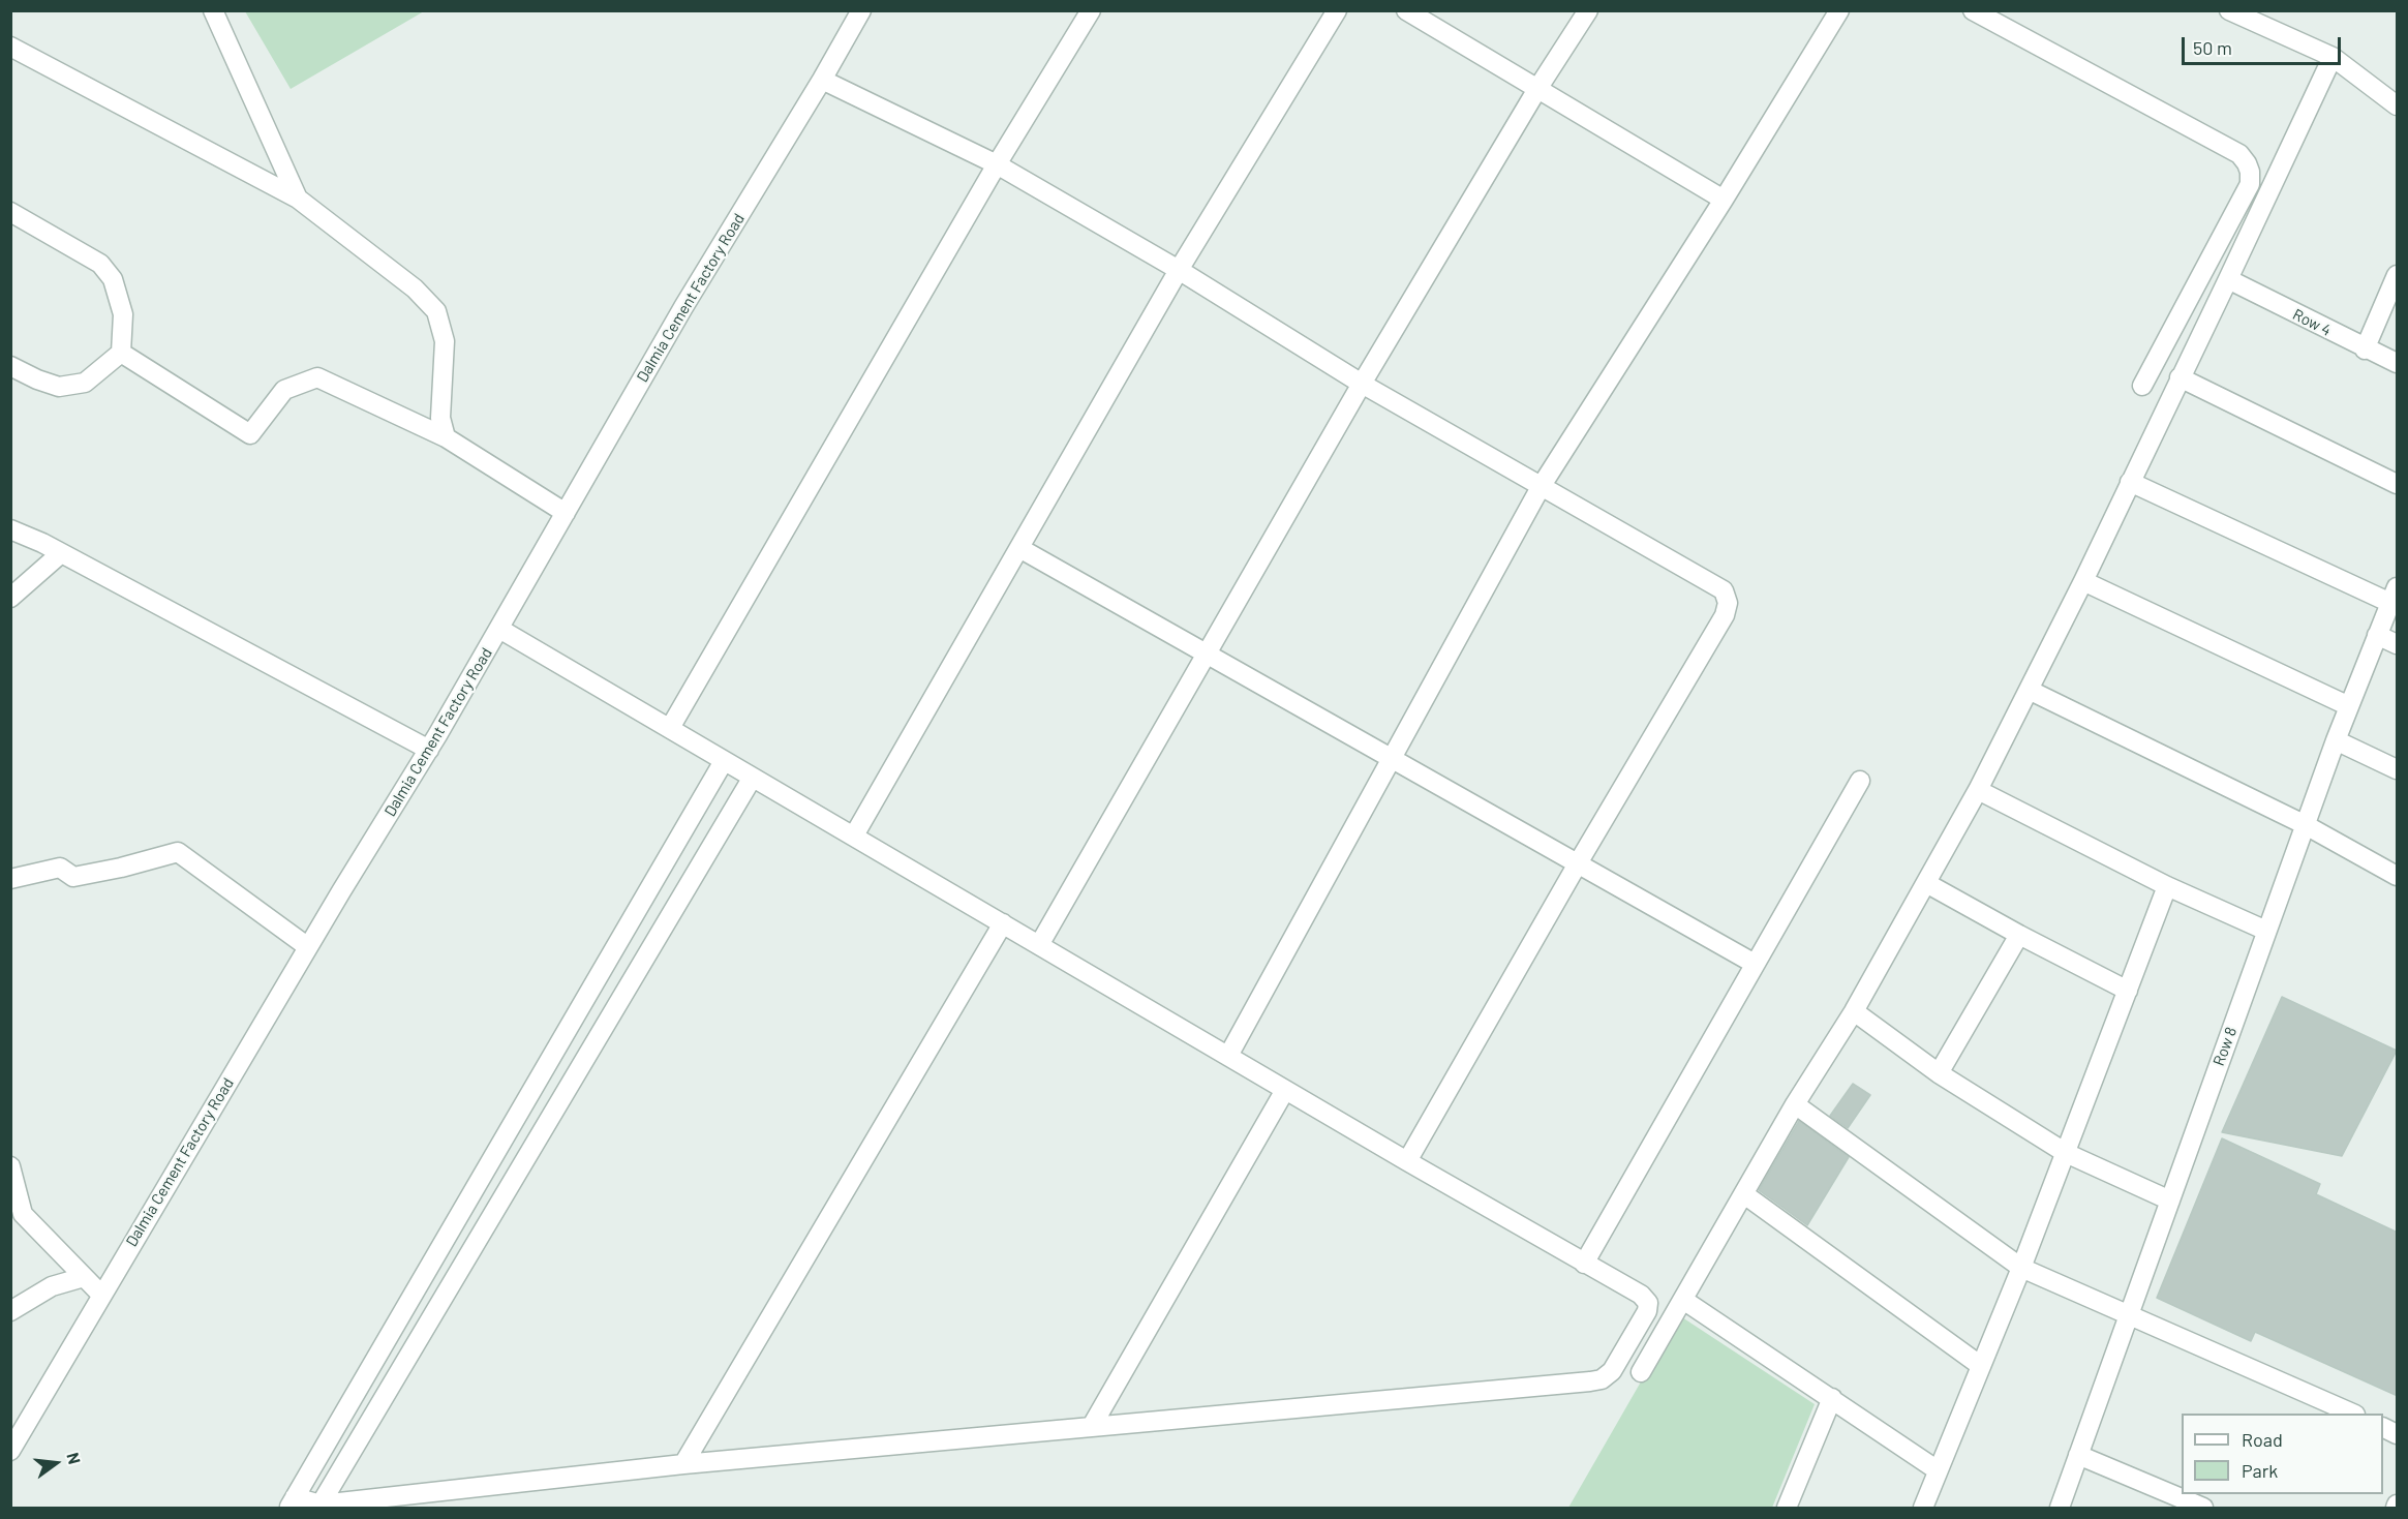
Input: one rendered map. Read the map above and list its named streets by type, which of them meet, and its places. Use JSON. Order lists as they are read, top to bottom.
{
  "streets": {
    "street": ["Dalmia Cement Factory Road", "Row 4", "Row 8"]
  },
  "legend": ["Road", "Park"],
  "scale_bar": "50 m",
  "north": "right"
}
